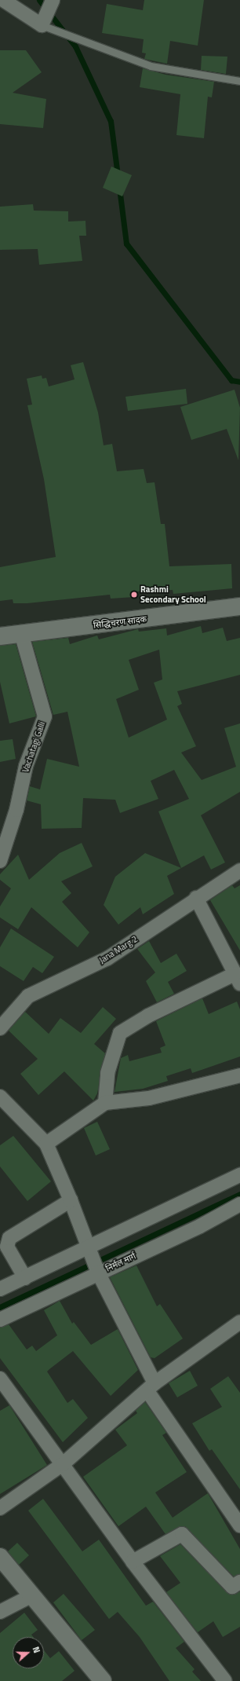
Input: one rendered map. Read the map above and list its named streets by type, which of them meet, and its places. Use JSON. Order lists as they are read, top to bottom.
{
  "streets": {
    "main road": ["सिद्धिचरण सादक"],
    "street": ["Vachatagi Galli", "Jana Marg 2", "निर्मल मार्ग"]
  },
  "crossings": [
    ["सिद्धिचरण सादक", "Vachatagi Galli"]
  ],
  "places": ["Rashmi Secondary School"],
  "north": "right"
}
